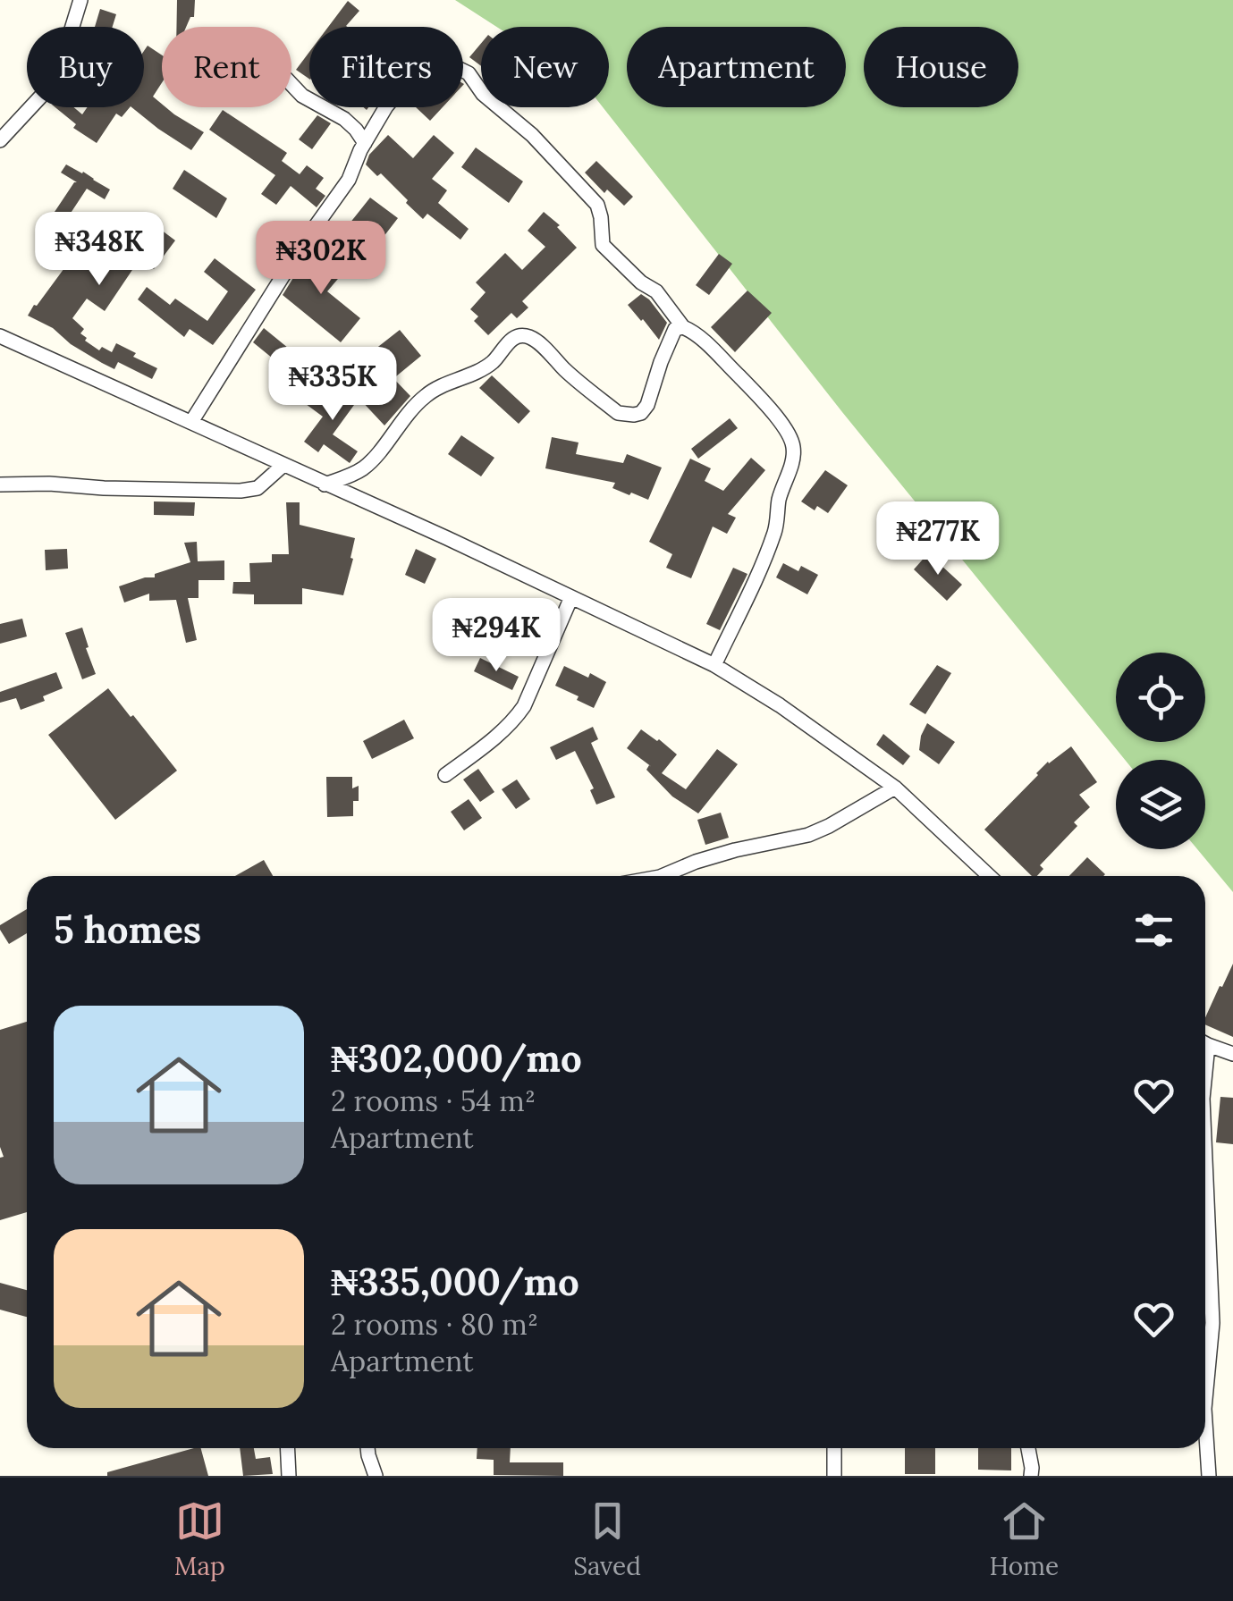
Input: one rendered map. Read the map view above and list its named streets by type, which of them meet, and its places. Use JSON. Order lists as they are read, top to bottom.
{
  "page": {
    "chip": [
      "Buy",
      "Rent",
      "Filters",
      "New",
      "Apartment",
      "House"
    ],
    "price": [
      "₦348K",
      "₦302K",
      "₦335K",
      "₦277K",
      "₦294K"
    ],
    "heading": "5 homes",
    "list": [
      {
        "name": "₦302,000/mo",
        "note": "2 rooms · 54 m² · Apartment"
      },
      {
        "name": "₦335,000/mo",
        "note": "2 rooms · 80 m² · Apartment"
      }
    ],
    "tabs": ["Map", "Saved", "Home"]
  }
}
